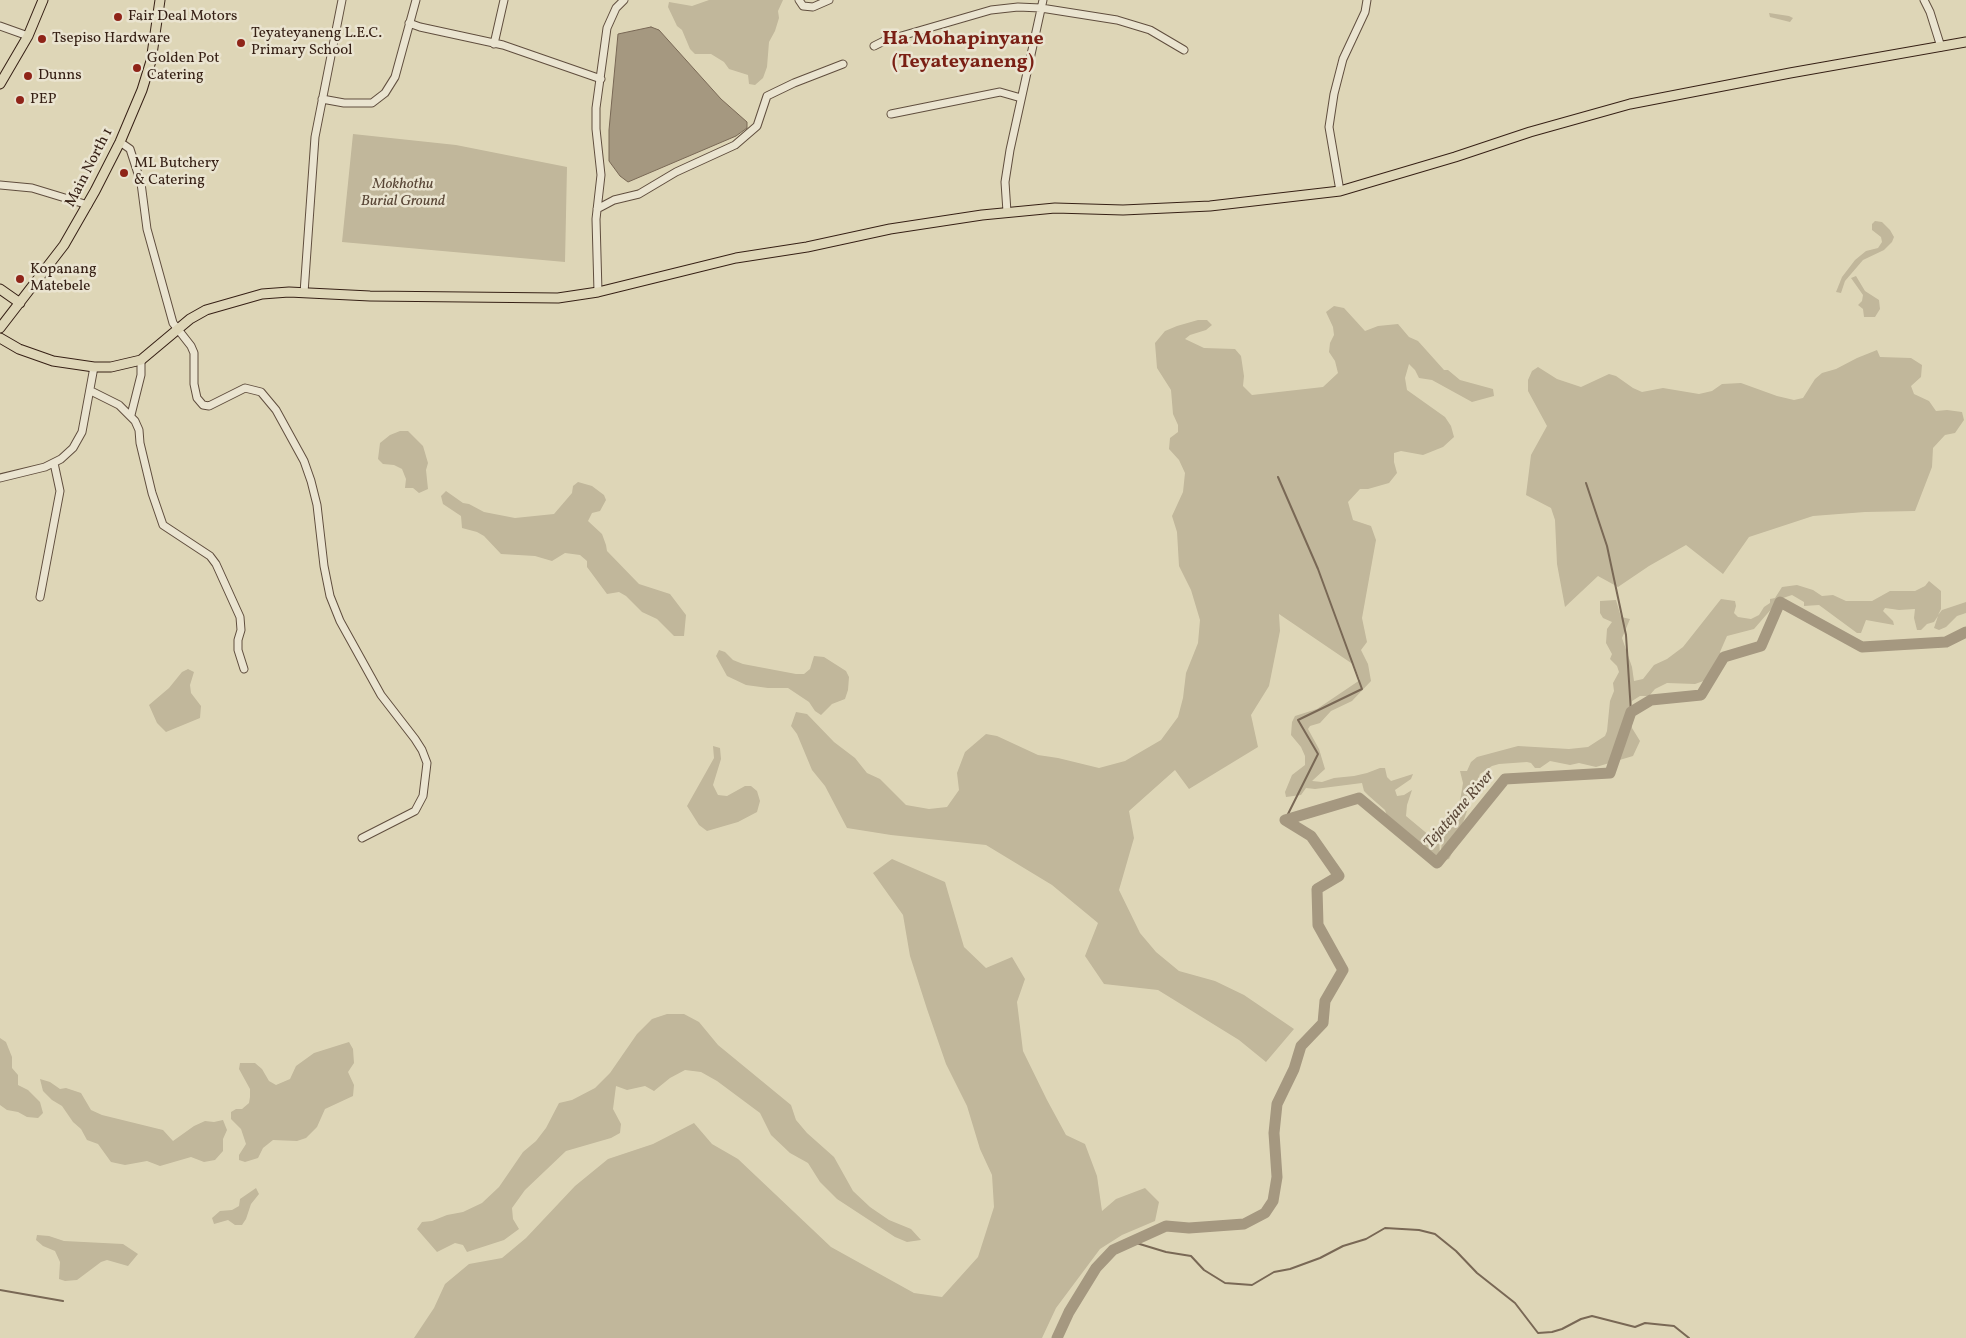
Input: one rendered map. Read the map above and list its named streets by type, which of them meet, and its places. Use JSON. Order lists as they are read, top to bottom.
{
  "streets": {
    "main road": ["Main North 1"]
  },
  "districts": ["Ha Mohapinyane (Teyateyaneng)"],
  "water": ["Tejatejane River"],
  "parks": ["Mokhothu Burial Ground"],
  "places": [
    "Fair Deal Motors",
    "Tsepiso Hardware",
    "Teyateyaneng L.E.C. Primary School",
    "Golden Pot Catering",
    "Dunns",
    "PEP",
    "ML Butchery & Catering",
    "Kopanang Matebele"
  ]
}
